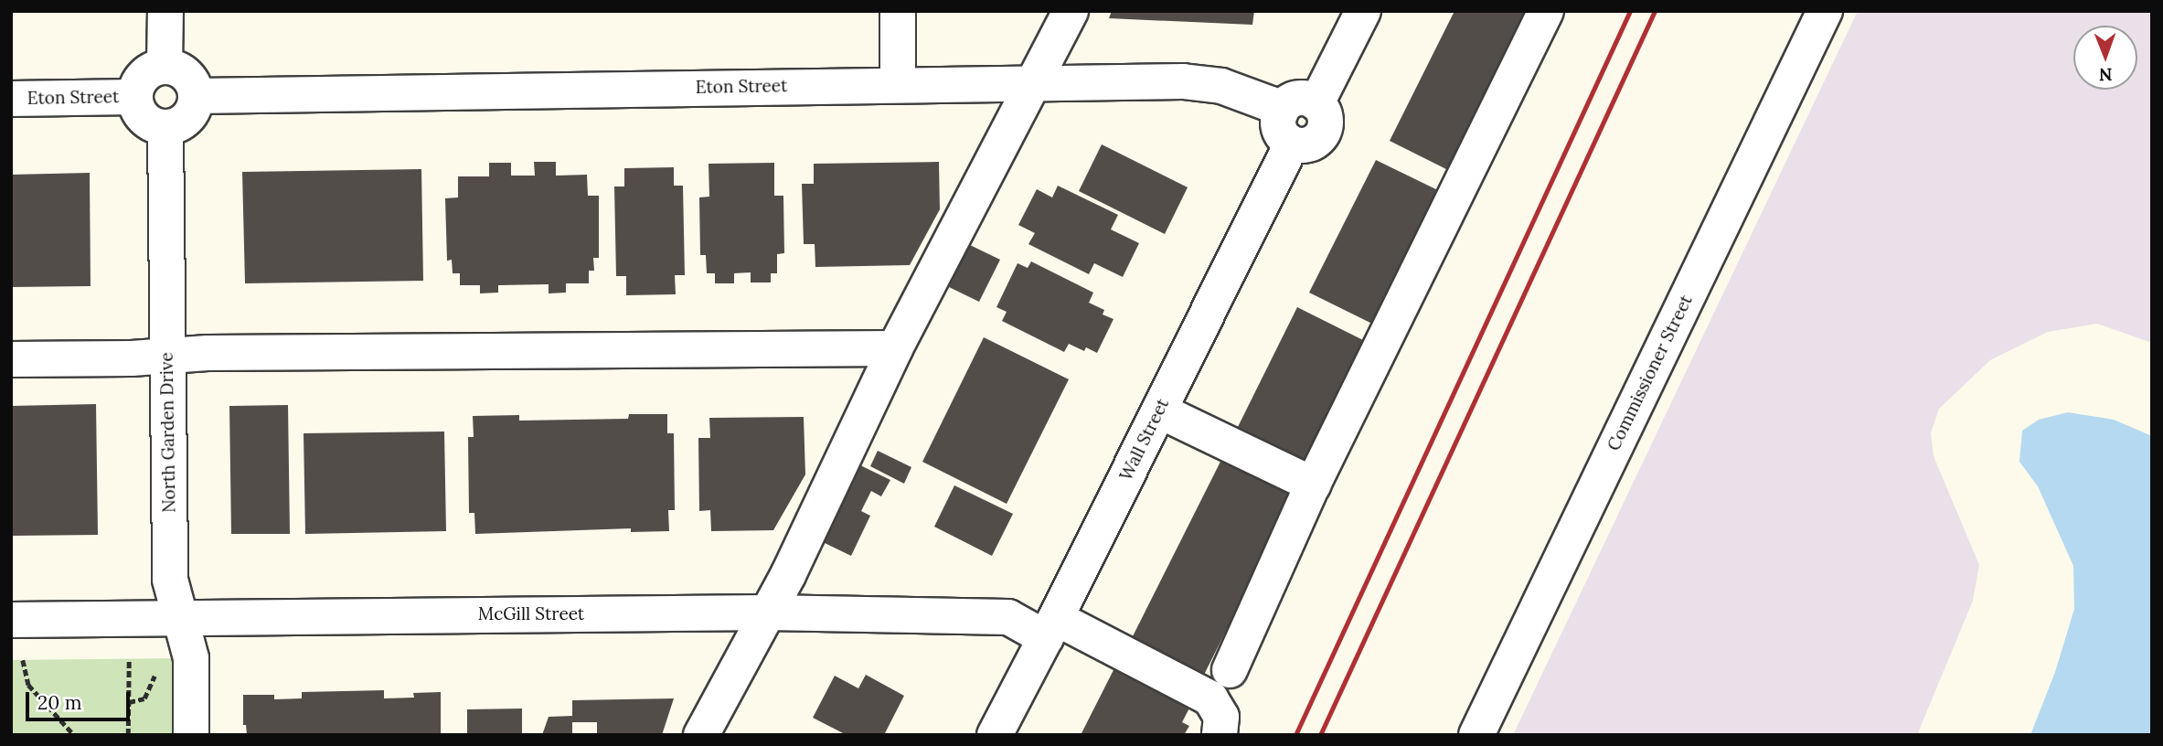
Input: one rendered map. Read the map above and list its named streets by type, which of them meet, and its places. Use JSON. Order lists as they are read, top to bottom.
{
  "streets": {
    "street": [
      "Eton Street",
      "Commissioner Street",
      "North Garden Drive",
      "Wall Street",
      "McGill Street"
    ]
  },
  "crossings": [
    ["Eton Street", "North Garden Drive"],
    ["Eton Street", "Wall Street"],
    ["North Garden Drive", "McGill Street"],
    ["Wall Street", "McGill Street"]
  ],
  "scale_bar": "20 m",
  "north": "bottom"
}
